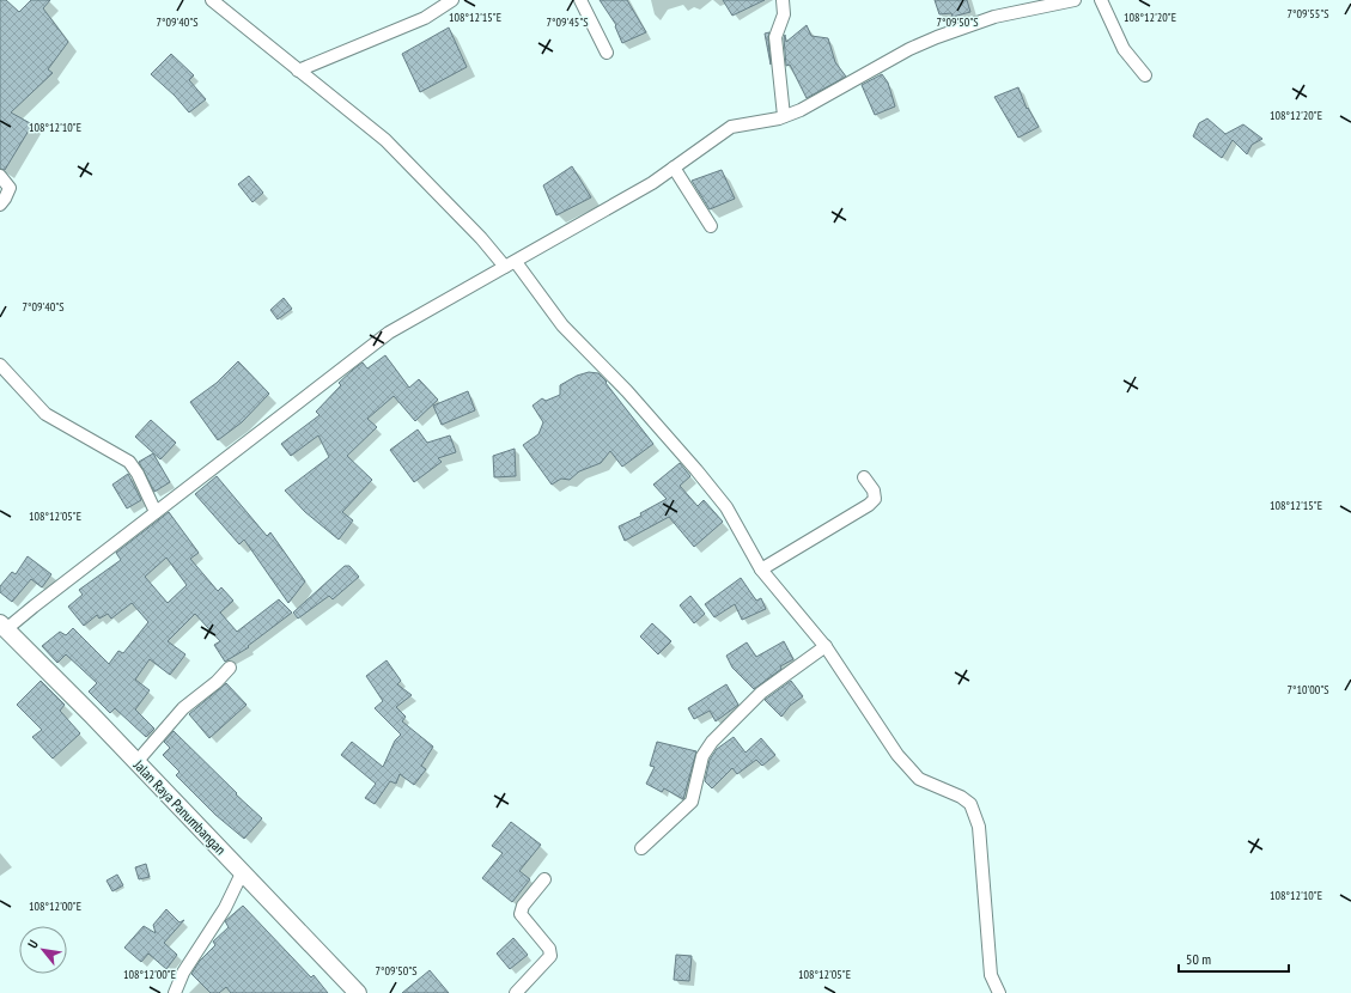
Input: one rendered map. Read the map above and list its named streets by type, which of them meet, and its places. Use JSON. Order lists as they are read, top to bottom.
{
  "streets": {
    "main road": ["Jalan Raya Panumbangan"]
  },
  "scale_bar": "50 m",
  "north": "top left",
  "coordinates": [
    "7°09'55\"S",
    "108°12'20\"E",
    "108°12'15\"E",
    "7°09'40\"S",
    "7°09'45\"S",
    "7°09'50\"S",
    "108°12'10\"E",
    "108°12'05\"E",
    "7°10'00\"S",
    "108°12'00\"E"
  ]
}
